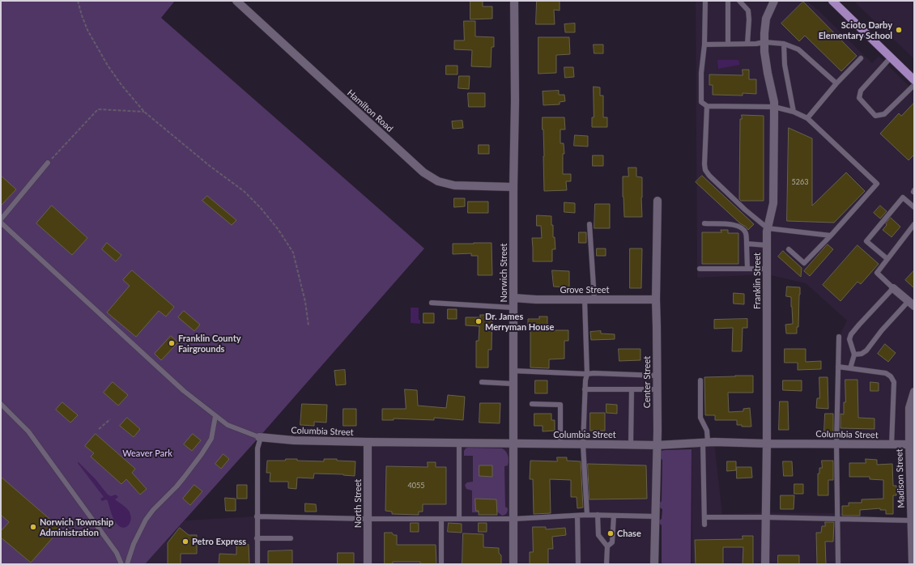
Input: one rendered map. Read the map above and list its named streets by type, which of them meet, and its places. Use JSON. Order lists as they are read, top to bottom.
{
  "streets": {
    "street": [
      "Hamilton Road",
      "Norwich Street",
      "Franklin Street",
      "Grove Street",
      "Center Street",
      "Columbia Street",
      "Madison Street",
      "North Street"
    ]
  },
  "crossings": [
    ["Hamilton Road", "Norwich Street"],
    ["Norwich Street", "Grove Street"],
    ["Norwich Street", "Columbia Street"],
    ["Franklin Street", "Columbia Street"],
    ["Grove Street", "Center Street"],
    ["Center Street", "Columbia Street"],
    ["Columbia Street", "Madison Street"],
    ["Columbia Street", "North Street"]
  ],
  "parks": ["Weaver Park"],
  "places": [
    "Scioto Darby Elementary School",
    "Dr. James Merryman House",
    "Franklin County Fairgrounds",
    "Norwich Township Administration",
    "Chase",
    "Petro Express"
  ],
  "house_numbers": ["5263", "4055"]
}
